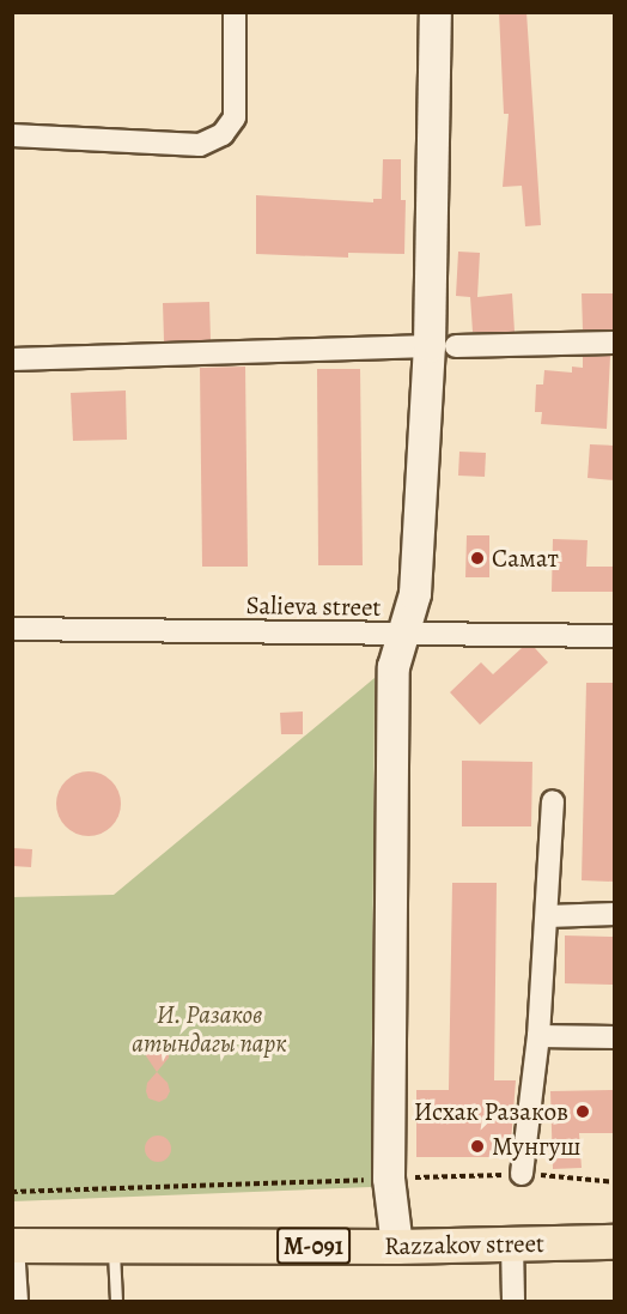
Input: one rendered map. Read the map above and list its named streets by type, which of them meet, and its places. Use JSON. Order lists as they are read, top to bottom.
{
  "streets": {
    "main road": ["Razzakov street", "М-091"],
    "street": ["Salieva street"]
  },
  "parks": ["И. Разаков атындагы парк"],
  "places": ["Самат", "Исхак Разаков", "Мунгуш"]
}
